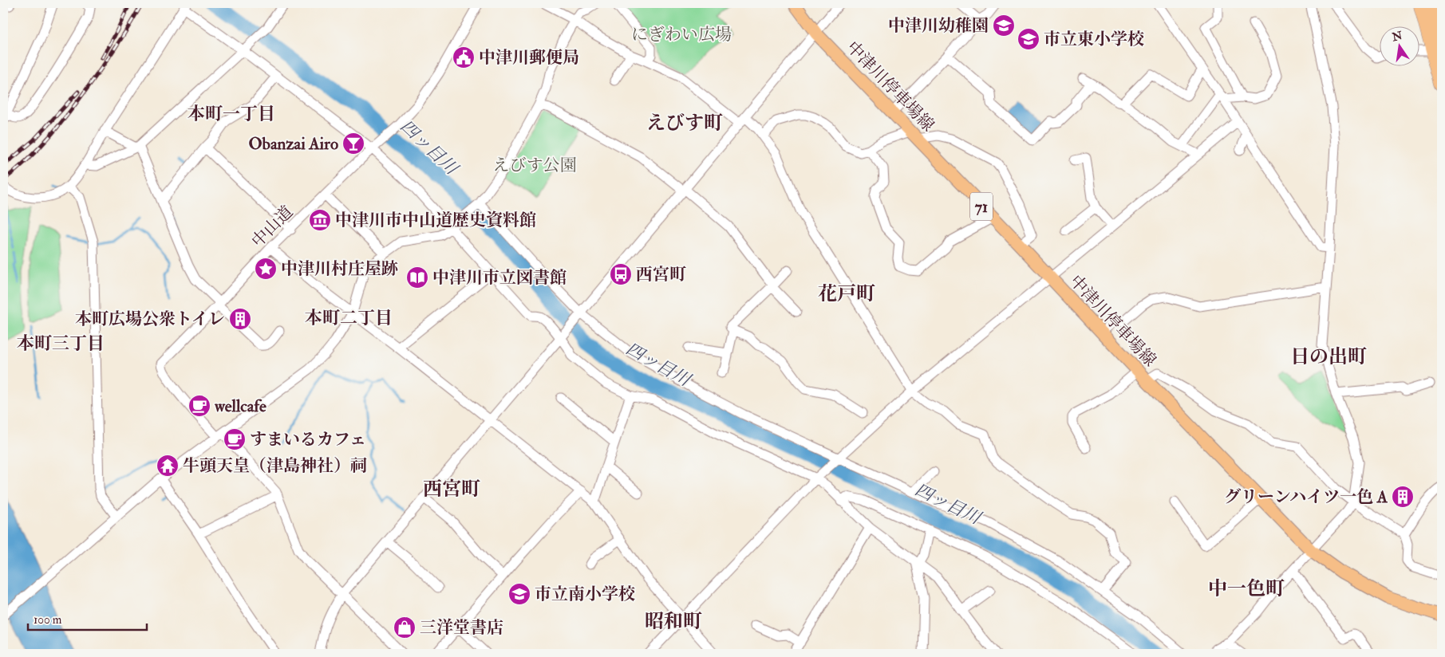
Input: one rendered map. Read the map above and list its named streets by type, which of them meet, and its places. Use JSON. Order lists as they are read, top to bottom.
{
  "streets": {
    "main road": ["中津川停車場線", "71"],
    "street": ["中山道"]
  },
  "districts": [
    "本町一丁目",
    "えびす町",
    "花戸町",
    "本町二丁目",
    "本町三丁目",
    "日の出町",
    "西宮町",
    "中一色町",
    "昭和町"
  ],
  "water": ["四ッ目川"],
  "parks": ["にぎわい広場", "えびす公園"],
  "places": {
    "school or university": ["中津川幼稚園", "市立東小学校", "市立南小学校"],
    "public building": ["中津川郵便局"],
    "bar": ["Obanzai Airo"],
    "museum": ["中津川市中山道歴史資料館"],
    "place": ["中津川村庄屋跡"],
    "bus stop": ["西宮町"],
    "library": ["中津川市立図書館"],
    "building": ["本町広場公衆トイレ", "グリーンハイツ一色 A"],
    "cafe": ["wellcafe", "すまいるカフェ"],
    "temple": ["牛頭天皇（津島神社）祠"],
    "shop": ["三洋堂書店"]
  },
  "scale_bar": "100 m",
  "north": "top"
}
